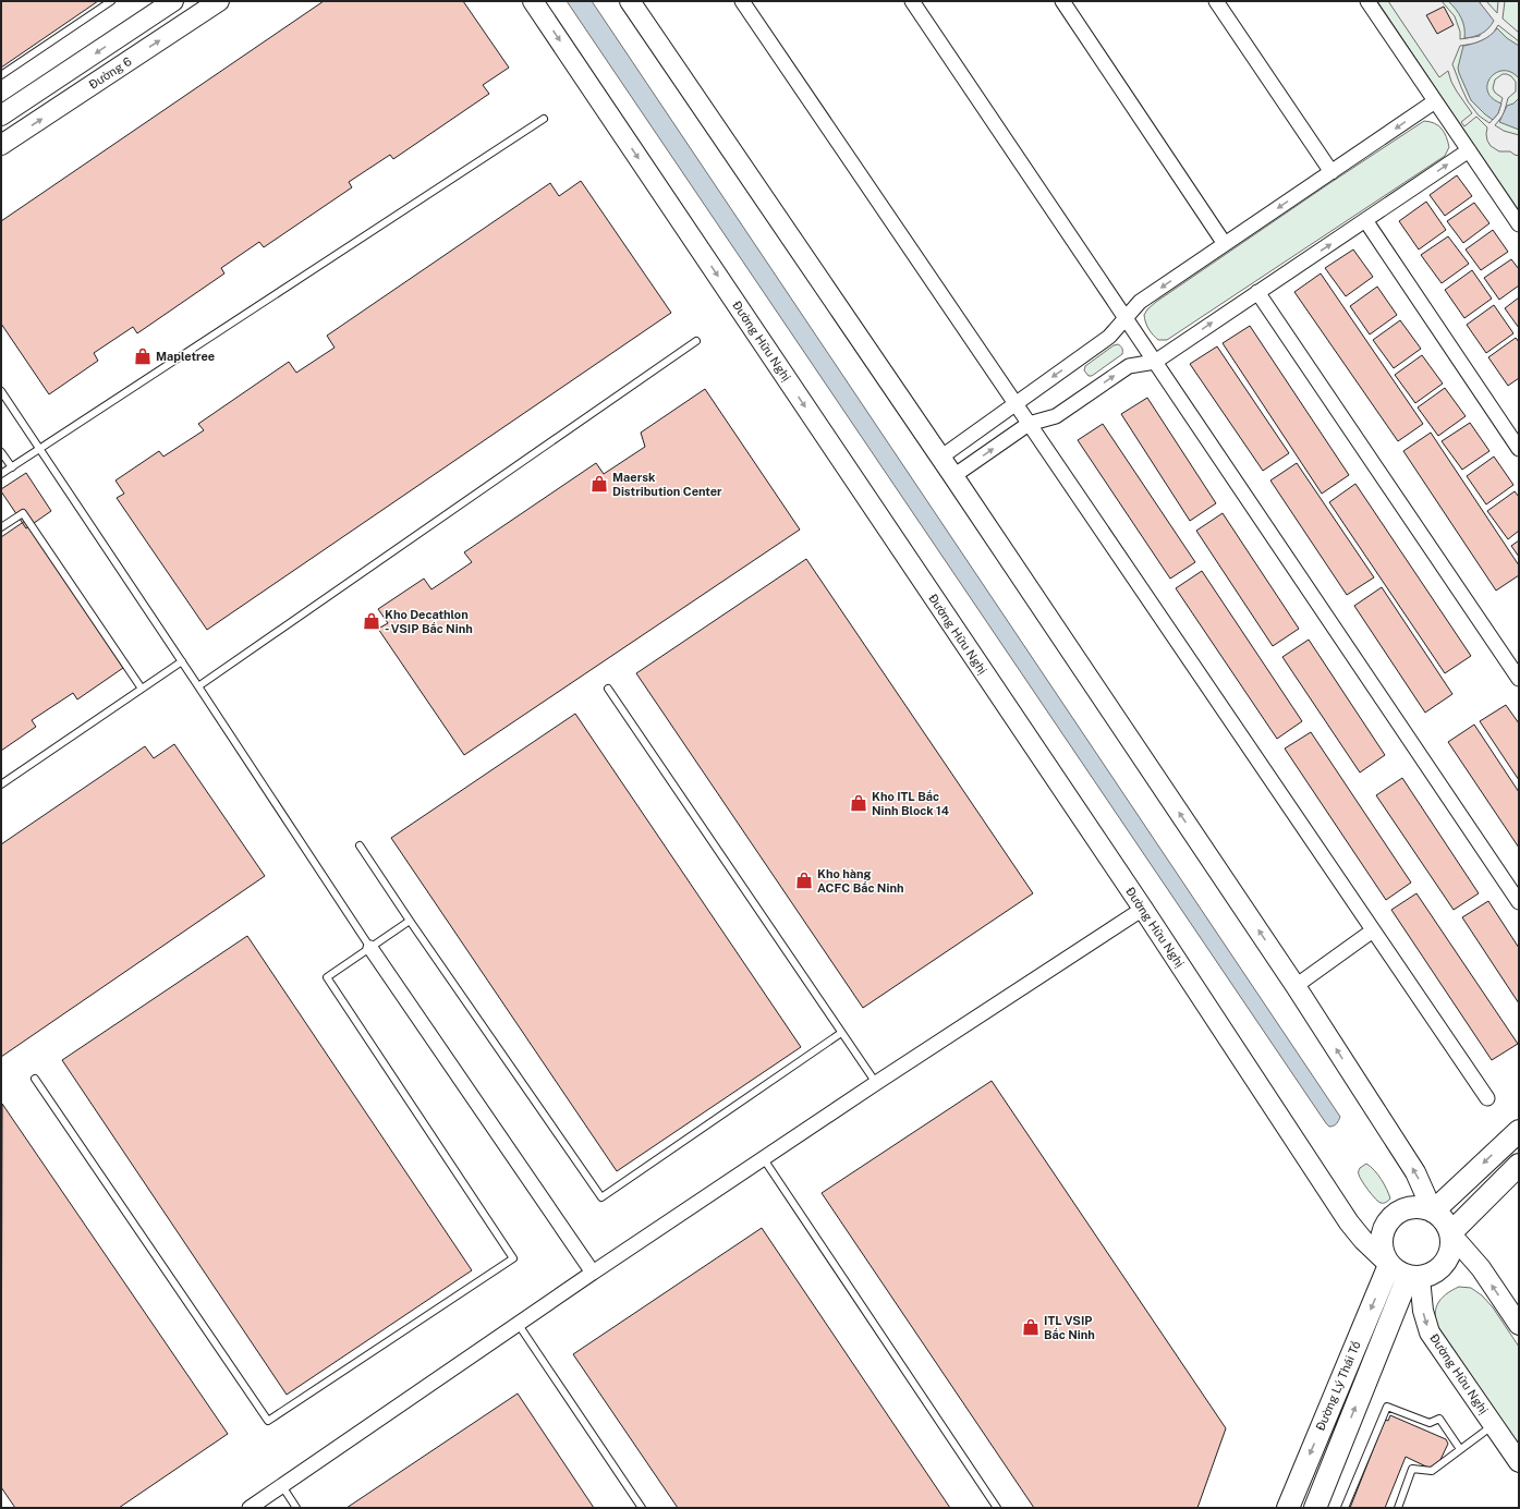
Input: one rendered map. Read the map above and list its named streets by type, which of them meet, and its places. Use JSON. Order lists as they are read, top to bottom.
{
  "streets": {
    "main road": ["Đường 6", "Đường Hữu Nghị", "Đường Lý Thái Tổ"]
  },
  "crossings": [
    ["Đường Hữu Nghị", "Đường Lý Thái Tổ"]
  ],
  "places": {
    "shop": [
      "Mapletree",
      "Maersk Distribution Center",
      "Kho Decathlon - VSIP Bắc Ninh",
      "Kho ITL Bắc Ninh Block 14",
      "Kho hàng ACFC Bắc Ninh",
      "ITL VSIP Bắc Ninh"
    ]
  }
}
